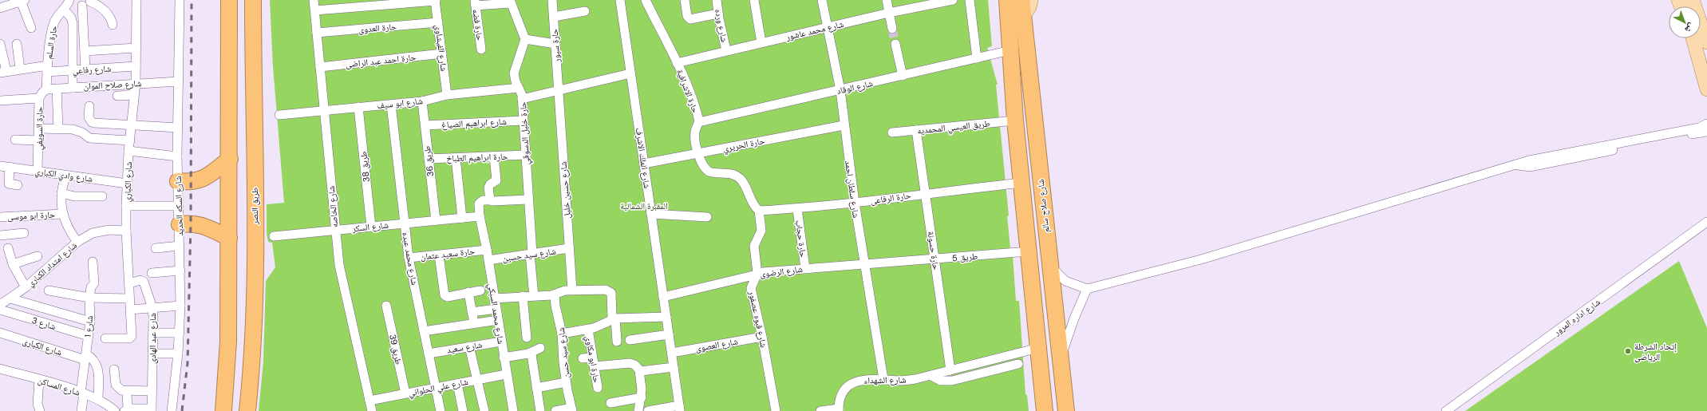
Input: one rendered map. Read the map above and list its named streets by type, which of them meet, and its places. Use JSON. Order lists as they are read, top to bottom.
{
  "streets": {
    "highway": ["طريق النصر", "شارع صلاح سالم"],
    "street": [
      "حارة فضه",
      "شارع ورده",
      "حارة العدوى",
      "شارع محمد عاشور",
      "حارة السلم",
      "حارة سيور",
      "شارع الفيشاوي",
      "حارة احمد عبد الراضى",
      "شارع رفاعي",
      "شارع صلاح الموان",
      "شارع الوقاد",
      "حارة الاشرافية",
      "شارع ابو سيف",
      "شارع ابراهيم الصياغ",
      "طريق العيسي المحمديه",
      "حارة السويفي",
      "حارة خليل الدسوقي",
      "حارة الحريري",
      "حارة ابراهيم الطباخ",
      "شارع الملك الاشرف",
      "طريق 36",
      "طريق 38",
      "شارع وادي الكباري",
      "شارع الكباري",
      "شارع سلطان احمد",
      "شارع حسين خليل",
      "حارة الرفاعى",
      "شارع السكه الحديد",
      "شارع الخاصه",
      "حارة ابو موسى",
      "شارع السكر",
      "حارة حجاب",
      "حارة حسونة",
      "حارة سعيد عثمان",
      "شارع سيد حسين",
      "طريق 5",
      "شارع محمد عبده",
      "شارع امتداد الكباري",
      "شارع الرضوى",
      "شارع محمد السبكي",
      "شارع اداره المرور",
      "شارع قبوه عصفور",
      "شارع 3",
      "شارع 1",
      "شارع عبد الهادى",
      "شارع العصوى",
      "شارع الكبارى",
      "شارع سعيد",
      "طريق 39",
      "شارع سيد حسن",
      "حارة ابو مكاوي",
      "شارع الشهداء",
      "شارع المساكن",
      "شارع علي الحلواني"
    ]
  },
  "crossings": [
    ["شارع ورده", "شارع محمد عاشور"],
    ["حارة العدوى", "شارع الفيشاوي"],
    ["حارة العدوى", "شارع الخاصه"],
    ["شارع محمد عاشور", "حارة الاشرافية"],
    ["شارع محمد عاشور", "شارع سلطان احمد"],
    ["حارة السلم", "شارع رفاعي"],
    ["حارة السلم", "شارع صلاح الموان"],
    ["حارة السلم", "حارة السويفي"],
    ["حارة سيور", "شارع حسين خليل"],
    ["شارع الفيشاوي", "حارة احمد عبد الراضى"],
    ["شارع الفيشاوي", "شارع ابو سيف"],
    ["حارة احمد عبد الراضى", "شارع الخاصه"],
    ["شارع رفاعي", "شارع الكباري"],
    ["شارع صلاح الموان", "حارة السويفي"],
    ["شارع صلاح الموان", "شارع الكباري"],
    ["شارع صلاح الموان", "شارع السكه الحديد"],
    ["شارع الوقاد", "حارة الاشرافية"],
    ["شارع الوقاد", "شارع سلطان احمد"],
    ["حارة الاشرافية", "حارة الحريري"],
    ["حارة الاشرافية", "حارة الرفاعى"],
    ["حارة الاشرافية", "شارع قبوه عصفور"],
    ["شارع ابو سيف", "حارة خليل الدسوقي"],
    ["شارع ابو سيف", "طريق 36"],
    ["شارع ابو سيف", "طريق 38"],
    ["شارع ابو سيف", "شارع الخاصه"],
    ["شارع ابو سيف", "شارع محمد عبده"],
    ["شارع ابراهيم الصياغ", "حارة خليل الدسوقي"],
    ["شارع ابراهيم الصياغ", "طريق 36"],
    ["طريق العيسي المحمديه", "حارة حسونة"],
    ["حارة السويفي", "شارع وادي الكباري"],
    ["حارة خليل الدسوقي", "حارة ابراهيم الطباخ"],
    ["حارة خليل الدسوقي", "شارع سيد حسين"],
    ["حارة الحريري", "شارع الملك الاشرف"],
    ["حارة الحريري", "شارع سلطان احمد"],
    ["حارة ابراهيم الطباخ", "طريق 36"],
    ["شارع الملك الاشرف", "شارع الرضوى"],
    ["شارع الملك الاشرف", "شارع العصوى"],
    ["طريق 36", "شارع السكر"],
    ["طريق 38", "شارع السكر"],
    ["شارع وادي الكباري", "شارع الكباري"],
    ["شارع الكباري", "شارع امتداد الكباري"],
    ["شارع الكباري", "شارع عبد الهادى"],
    ["شارع سلطان احمد", "حارة الرفاعى"],
    ["شارع سلطان احمد", "طريق 5"],
    ["شارع سلطان احمد", "شارع الرضوى"],
    ["شارع سلطان احمد", "شارع الشهداء"],
    ["شارع حسين خليل", "شارع سيد حسين"],
    ["حارة الرفاعى", "حارة حجاب"],
    ["حارة الرفاعى", "حارة حسونة"],
    ["حارة الرفاعى", "شارع قبوه عصفور"],
    ["شارع الخاصه", "شارع السكر"],
    ["شارع الخاصه", "شارع علي الحلواني"],
    ["شارع السكر", "شارع محمد عبده"],
    ["شارع السكر", "شارع محمد السبكي"],
    ["حارة حجاب", "شارع الرضوى"],
    ["حارة حسونة", "طريق 5"],
    ["حارة حسونة", "شارع الشهداء"],
    ["حارة سعيد عثمان", "شارع محمد عبده"],
    ["حارة سعيد عثمان", "شارع محمد السبكي"],
    ["شارع سيد حسين", "شارع محمد السبكي"],
    ["طريق 5", "شارع الرضوى"],
    ["شارع محمد عبده", "شارع سعيد"],
    ["شارع محمد عبده", "شارع علي الحلواني"],
    ["شارع الرضوى", "شارع قبوه عصفور"],
    ["شارع محمد السبكي", "شارع سعيد"],
    ["شارع محمد السبكي", "شارع علي الحلواني"],
    ["شارع قبوه عصفور", "شارع العصوى"],
    ["شارع 3", "شارع 1"],
    ["شارع 1", "شارع الكبارى"],
    ["شارع 1", "شارع المساكن"],
    ["طريق 39", "شارع علي الحلواني"]
  ],
  "parks": ["المقبرة الشمالية"],
  "places": ["إتحاد الشرطة الرياضى"],
  "north": "bottom right"
}
